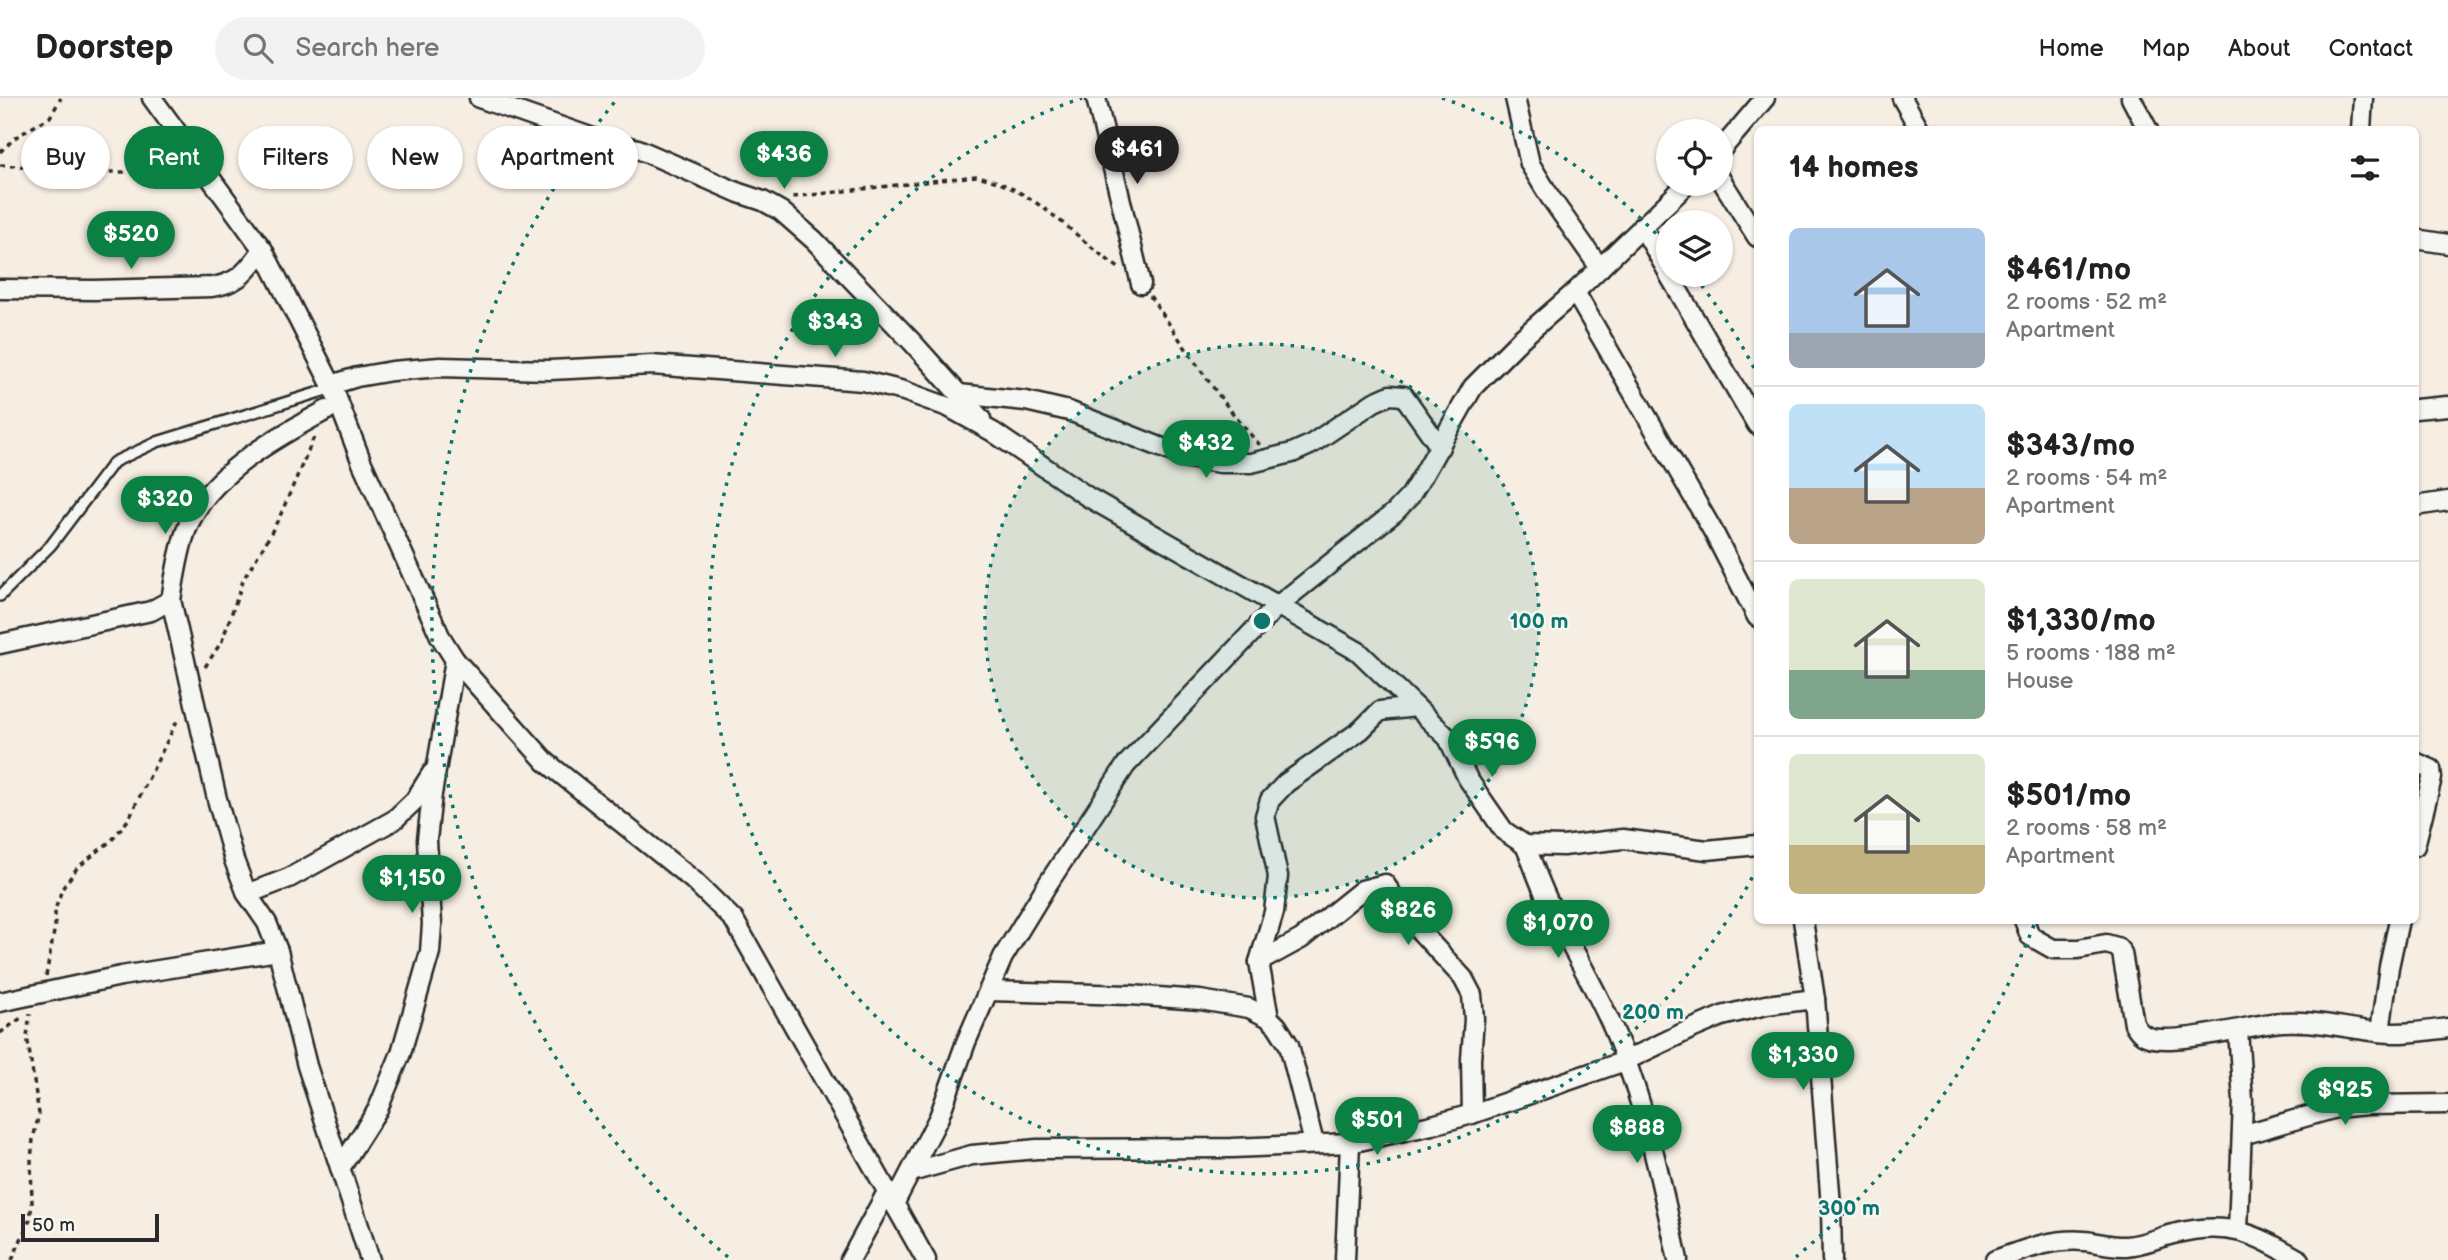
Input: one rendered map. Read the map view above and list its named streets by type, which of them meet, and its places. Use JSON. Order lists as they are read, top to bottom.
{
  "scale_bar": "50 m",
  "page": {
    "header": "Doorstep",
    "search": "Search here",
    "nav": [
      "Home",
      "Map",
      "About",
      "Contact"
    ],
    "price": [
      "$461",
      "$436",
      "$520",
      "$343",
      "$432",
      "$320",
      "$596",
      "$1,150",
      "$826",
      "$1,070",
      "$1,330",
      "$925",
      "$501",
      "$888"
    ],
    "chip": [
      "Buy",
      "Rent",
      "Filters",
      "New",
      "Apartment"
    ],
    "heading": "14 homes",
    "list": [
      {
        "name": "$461/mo",
        "note": "2 rooms · 52 m² · Apartment"
      },
      {
        "name": "$343/mo",
        "note": "2 rooms · 54 m² · Apartment"
      },
      {
        "name": "$1,330/mo",
        "note": "5 rooms · 188 m² · House"
      },
      {
        "name": "$501/mo",
        "note": "2 rooms · 58 m² · Apartment"
      }
    ],
    "scale": "50 m"
  },
  "rings": ["100 m", "200 m", "300 m"]
}
